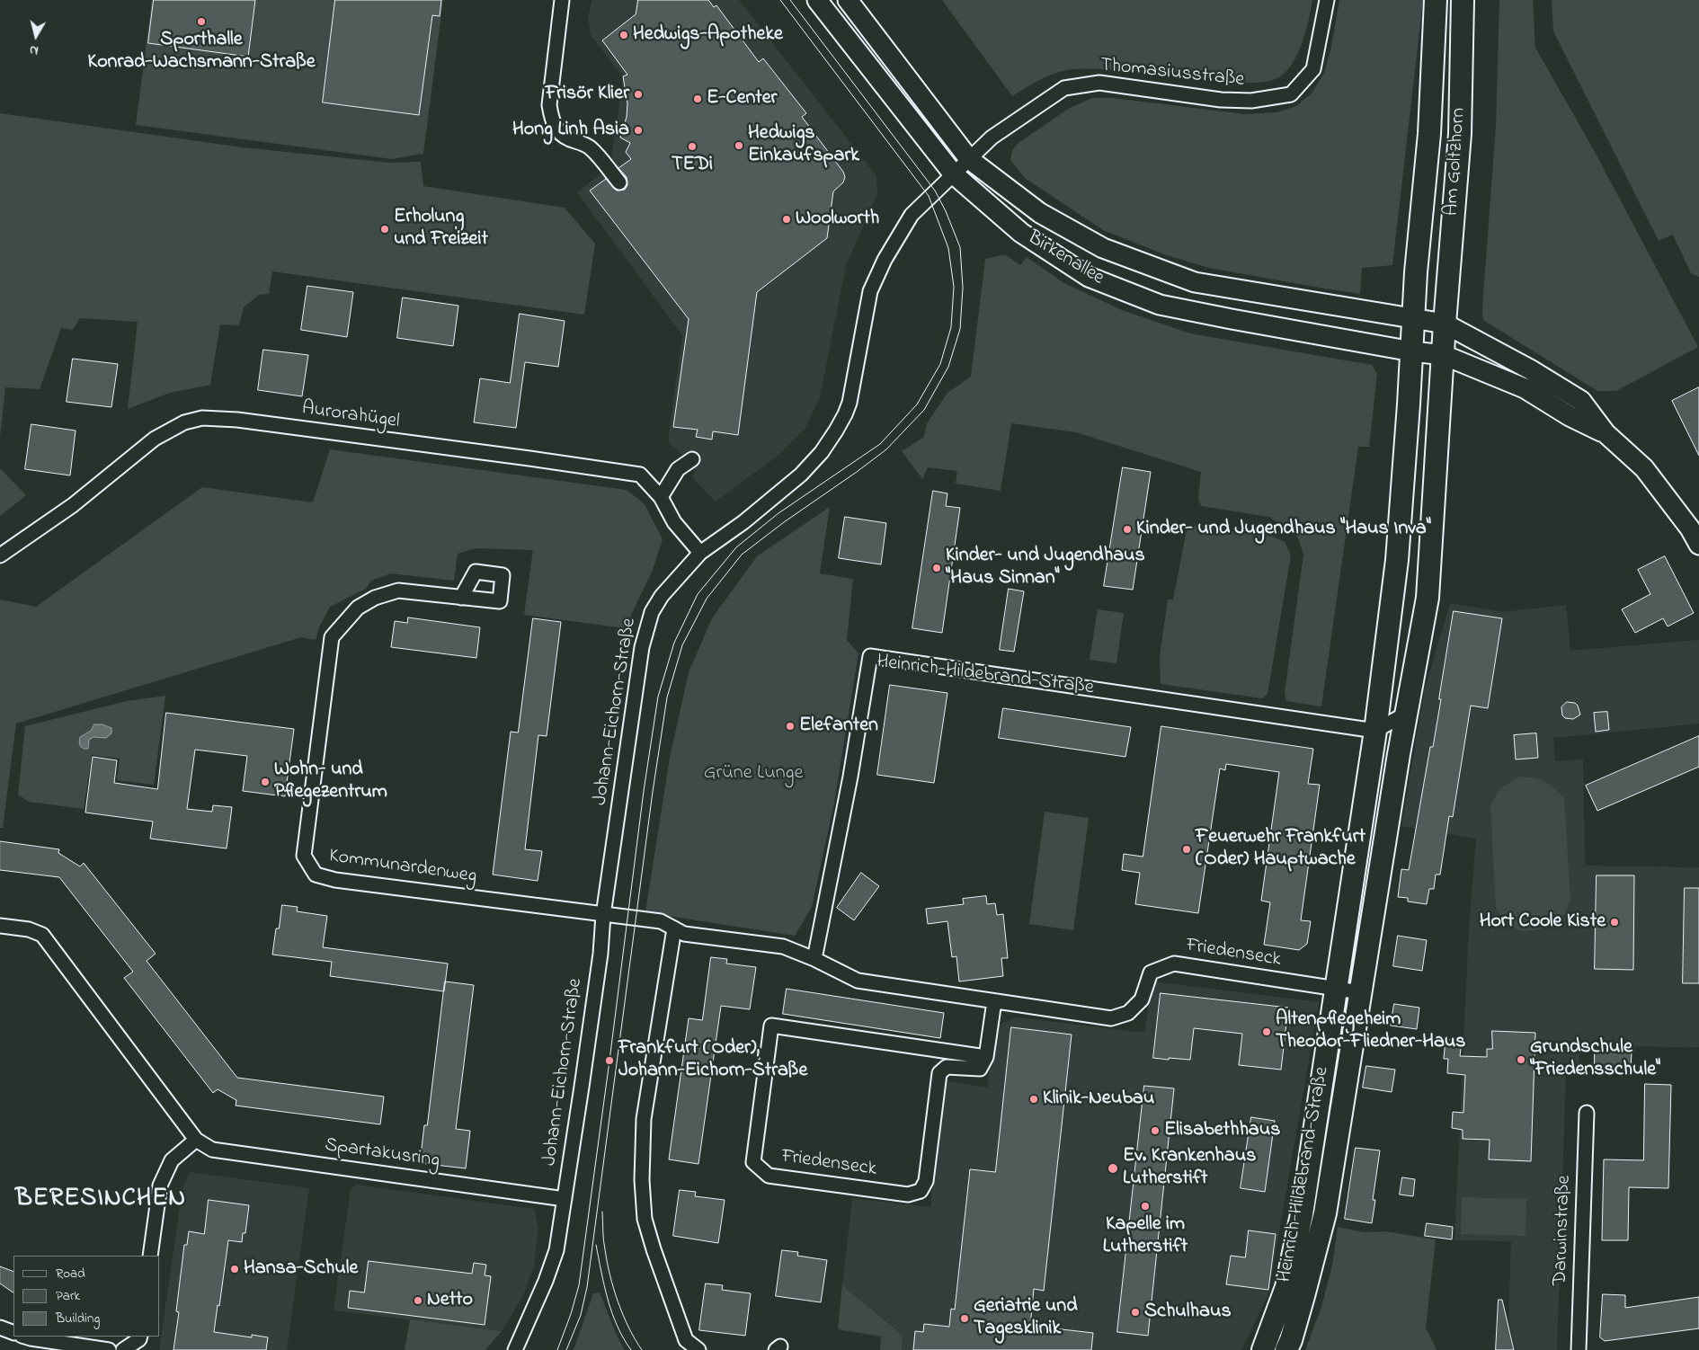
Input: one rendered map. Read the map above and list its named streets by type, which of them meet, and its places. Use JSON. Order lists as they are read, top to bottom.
{
  "streets": {
    "main road": ["Am Goltzhorn", "Heinrich-Hildebrand-Straße"],
    "street": [
      "Thomasiusstraße",
      "Birkenallee",
      "Aurorahügel",
      "Johann-Eichorn-Straße",
      "Kommunardenweg",
      "Friedenseck",
      "Spartakusring",
      "Darwinstraße"
    ]
  },
  "crossings": [
    ["Thomasiusstraße", "Birkenallee"],
    ["Thomasiusstraße", "Johann-Eichorn-Straße"],
    ["Am Goltzhorn", "Birkenallee"],
    ["Am Goltzhorn", "Heinrich-Hildebrand-Straße"],
    ["Birkenallee", "Heinrich-Hildebrand-Straße"],
    ["Birkenallee", "Johann-Eichorn-Straße"],
    ["Aurorahügel", "Johann-Eichorn-Straße"],
    ["Heinrich-Hildebrand-Straße", "Friedenseck"],
    ["Johann-Eichorn-Straße", "Kommunardenweg"],
    ["Johann-Eichorn-Straße", "Friedenseck"],
    ["Johann-Eichorn-Straße", "Spartakusring"],
    ["Kommunardenweg", "Friedenseck"]
  ],
  "districts": ["BERESINCHEN"],
  "parks": ["Grüne Lunge"],
  "places": [
    "Sporthalle Konrad-Wachsmann-Straße",
    "Hedwigs-Apotheke",
    "Frisör Klier",
    "E-Center",
    "Hong Linh Asia",
    "Hedwigs Einkaufspark",
    "TEDi",
    "Woolworth",
    "Erholung und Freizeit",
    "Kinder- und Jugendhaus \"Haus Inva\"",
    "Kinder- und Jugendhaus \"Haus Sinnan\"",
    "Elefanten",
    "Wohn- und Pflegezentrum",
    "Feuerwehr Frankfurt (Oder) Hauptwache",
    "Hort Coole Kiste",
    "Altenpflegeheim Theodor-Fliedner-Haus",
    "Grundschule \"Friedensschule\"",
    "Frankfurt (Oder), Johann-Eichorn-Straße",
    "Klinik-Neubau",
    "Elisabethhaus",
    "Ev. Krankenhaus Lutherstift",
    "Kapelle im Lutherstift",
    "Hansa-Schule",
    "Netto",
    "Schulhaus",
    "Geriatrie und Tagesklinik"
  ],
  "legend": ["Road", "Park", "Building"],
  "north": "bottom"
}
